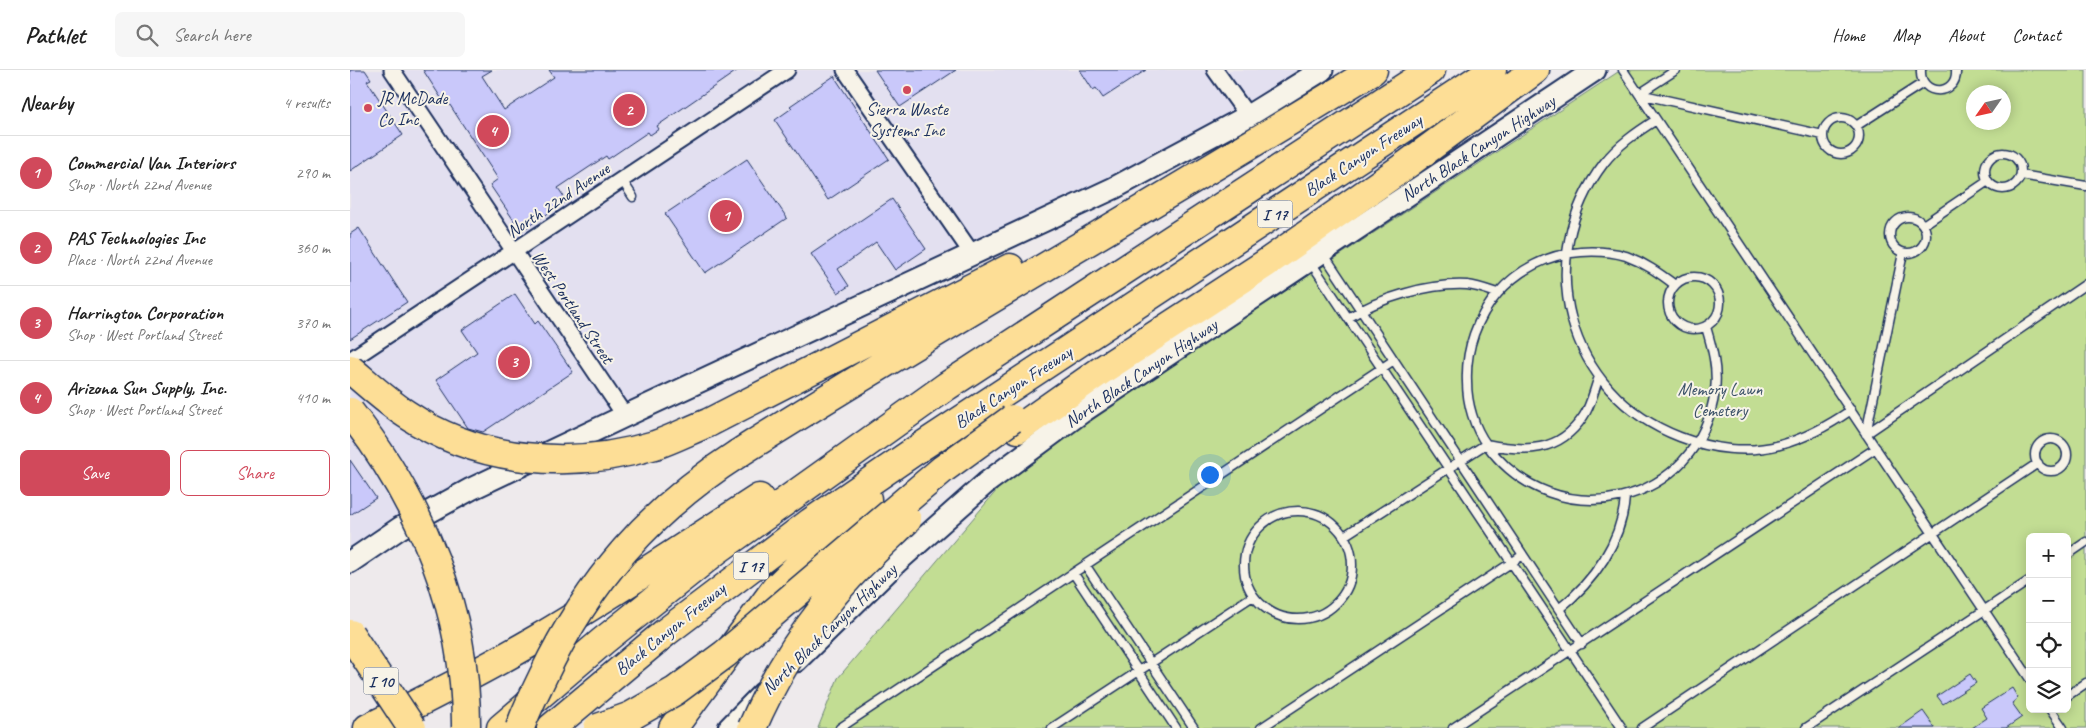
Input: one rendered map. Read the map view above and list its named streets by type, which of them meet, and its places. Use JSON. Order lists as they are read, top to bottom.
{
  "streets": {
    "highway": ["Black Canyon Freeway", "I 17", "I 10"],
    "main road": ["North Black Canyon Highway"],
    "street": ["North 22nd Avenue", "West Portland Street"]
  },
  "crossings": [
    ["North 22nd Avenue", "West Portland Street"]
  ],
  "parks": ["Memory Lawn Cemetery"],
  "places": ["Sierra Waste Systems Inc", "JR McDade Co Inc"],
  "north": "bottom left",
  "page": {
    "header": "Pathlet",
    "search": "Search here",
    "nav": [
      "Home",
      "Map",
      "About",
      "Contact"
    ],
    "heading": ["Nearby", "4 results"],
    "pins": [
      "2",
      "4",
      "1",
      "3"
    ],
    "list": [
      {
        "mark": "1",
        "name": "Commercial Van Interiors",
        "note": "Shop · North 22nd Avenue",
        "value": "290 m"
      },
      {
        "mark": "2",
        "name": "PAS Technologies Inc",
        "note": "Place · North 22nd Avenue",
        "value": "360 m"
      },
      {
        "mark": "3",
        "name": "Harrington Corporation",
        "note": "Shop · West Portland Street",
        "value": "370 m"
      },
      {
        "mark": "4",
        "name": "Arizona Sun Supply, Inc.",
        "note": "Shop · West Portland Street",
        "value": "410 m"
      }
    ],
    "buttons": ["Save", "Share"],
    "map_buttons": ["+", "−"]
  }
}
